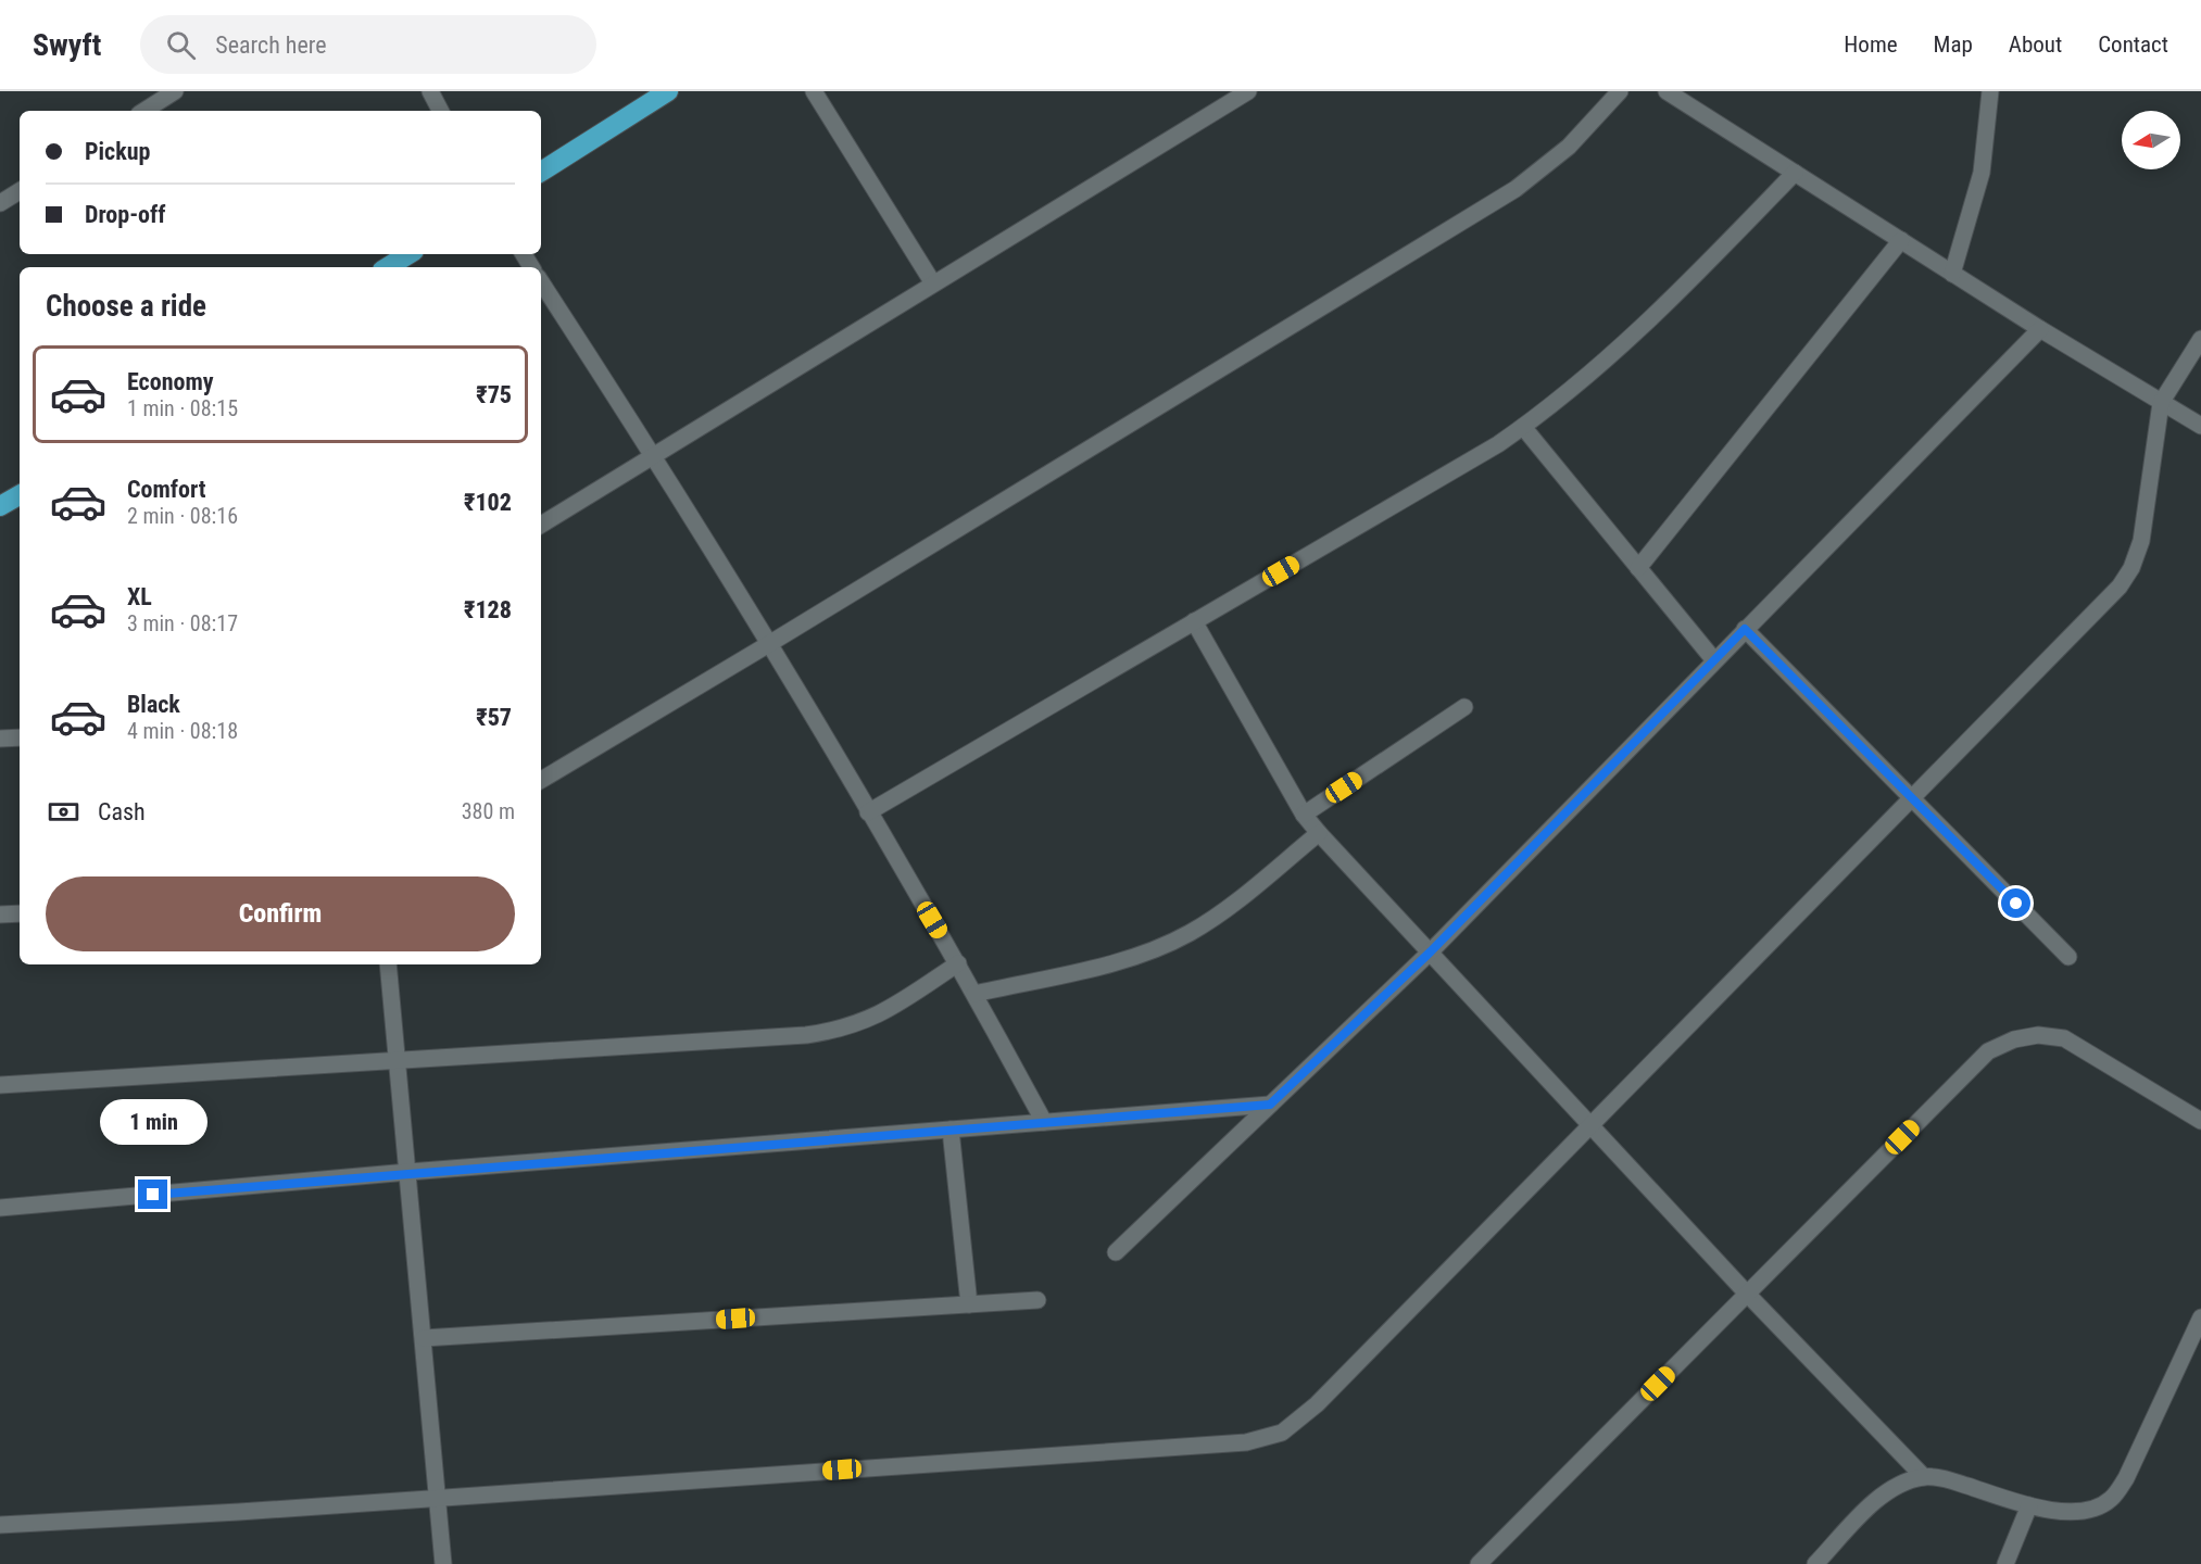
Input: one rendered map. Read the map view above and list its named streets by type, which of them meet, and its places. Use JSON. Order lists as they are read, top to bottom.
{
  "north": "left",
  "page": {
    "header": "Swyft",
    "search": "Search here",
    "nav": [
      "Home",
      "Map",
      "About",
      "Contact"
    ],
    "banner": ["Pickup", "Drop-off"],
    "heading": "Choose a ride",
    "list": [
      {
        "name": "Economy",
        "note": "1 min · 08:15",
        "value": "₹75"
      },
      {
        "name": "Comfort",
        "note": "2 min · 08:16",
        "value": "₹102"
      },
      {
        "name": "XL",
        "note": "3 min · 08:17",
        "value": "₹128"
      },
      {
        "name": "Black",
        "note": "4 min · 08:18",
        "value": "₹57"
      }
    ],
    "pay": ["Cash", "380 m"],
    "buttons": "Confirm",
    "bubble": "1 min"
  }
}
